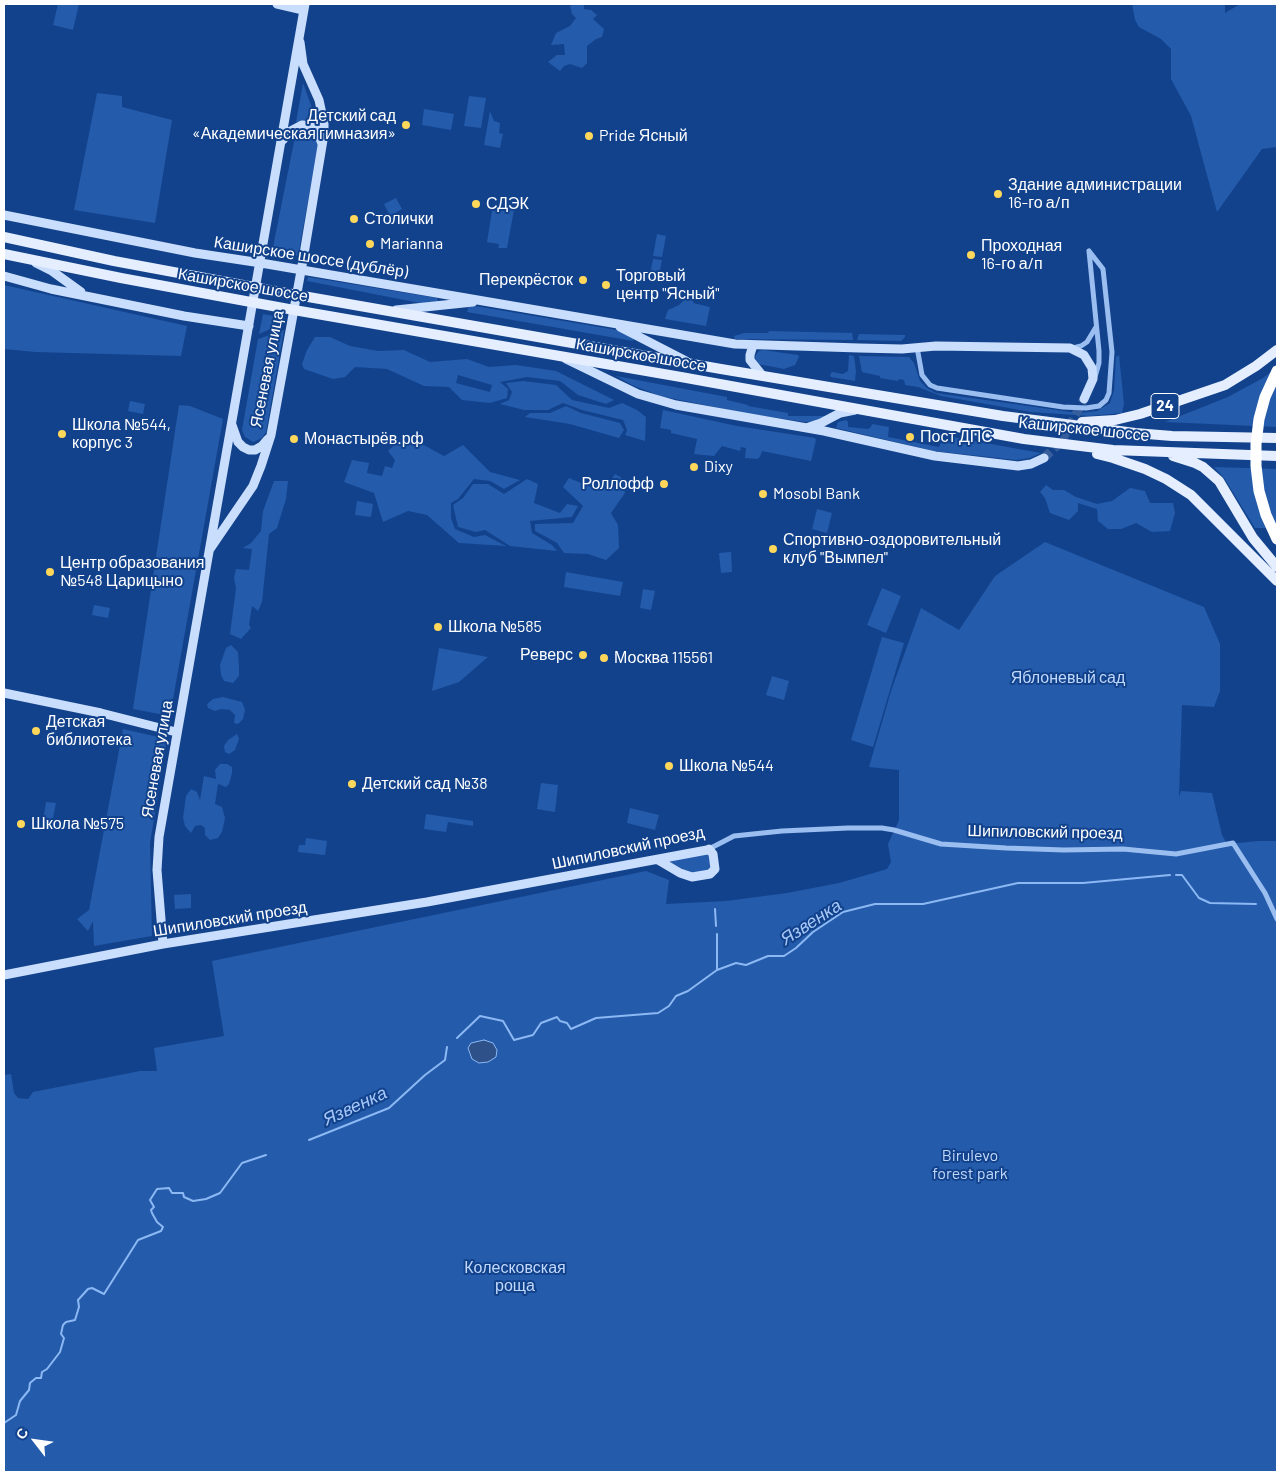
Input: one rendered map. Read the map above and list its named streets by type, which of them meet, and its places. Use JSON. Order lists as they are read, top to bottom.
{
  "streets": {
    "main road": [
      "Каширское шоссе (дублёр)",
      "Каширское шоссе",
      "Ясеневая улица",
      "24",
      "Шипиловский проезд"
    ]
  },
  "crossings": [
    ["Каширское шоссе (дублёр)", "Ясеневая улица"],
    ["Каширское шоссе", "Ясеневая улица"],
    ["Каширское шоссе", "24"],
    ["Ясеневая улица", "Шипиловский проезд"]
  ],
  "water": ["Язвенка"],
  "parks": ["Яблоневый сад", "Birulevo forest park", "Колесковская роща"],
  "places": [
    "Детский сад «Академическая гимназия»",
    "Pride Ясный",
    "Здание администрации 16-го а/п",
    "СДЭК",
    "Столички",
    "Marianna",
    "Проходная 16-го а/п",
    "Перекрёсток",
    "Торговый центр \"Ясный\"",
    "Школа №544, корпус 3",
    "Пост ДПС",
    "Монастырёв.рф",
    "Dixy",
    "Роллофф",
    "Mosobl Bank",
    "Спортивно-оздоровительный клуб \"Вымпел\"",
    "Центр образования №548 Царицыно",
    "Школа №585",
    "Реверс",
    "Москва 115561",
    "Детская библиотека",
    "Школа №544",
    "Детский сад №38",
    "Школа №575"
  ],
  "north": "top left"
}
